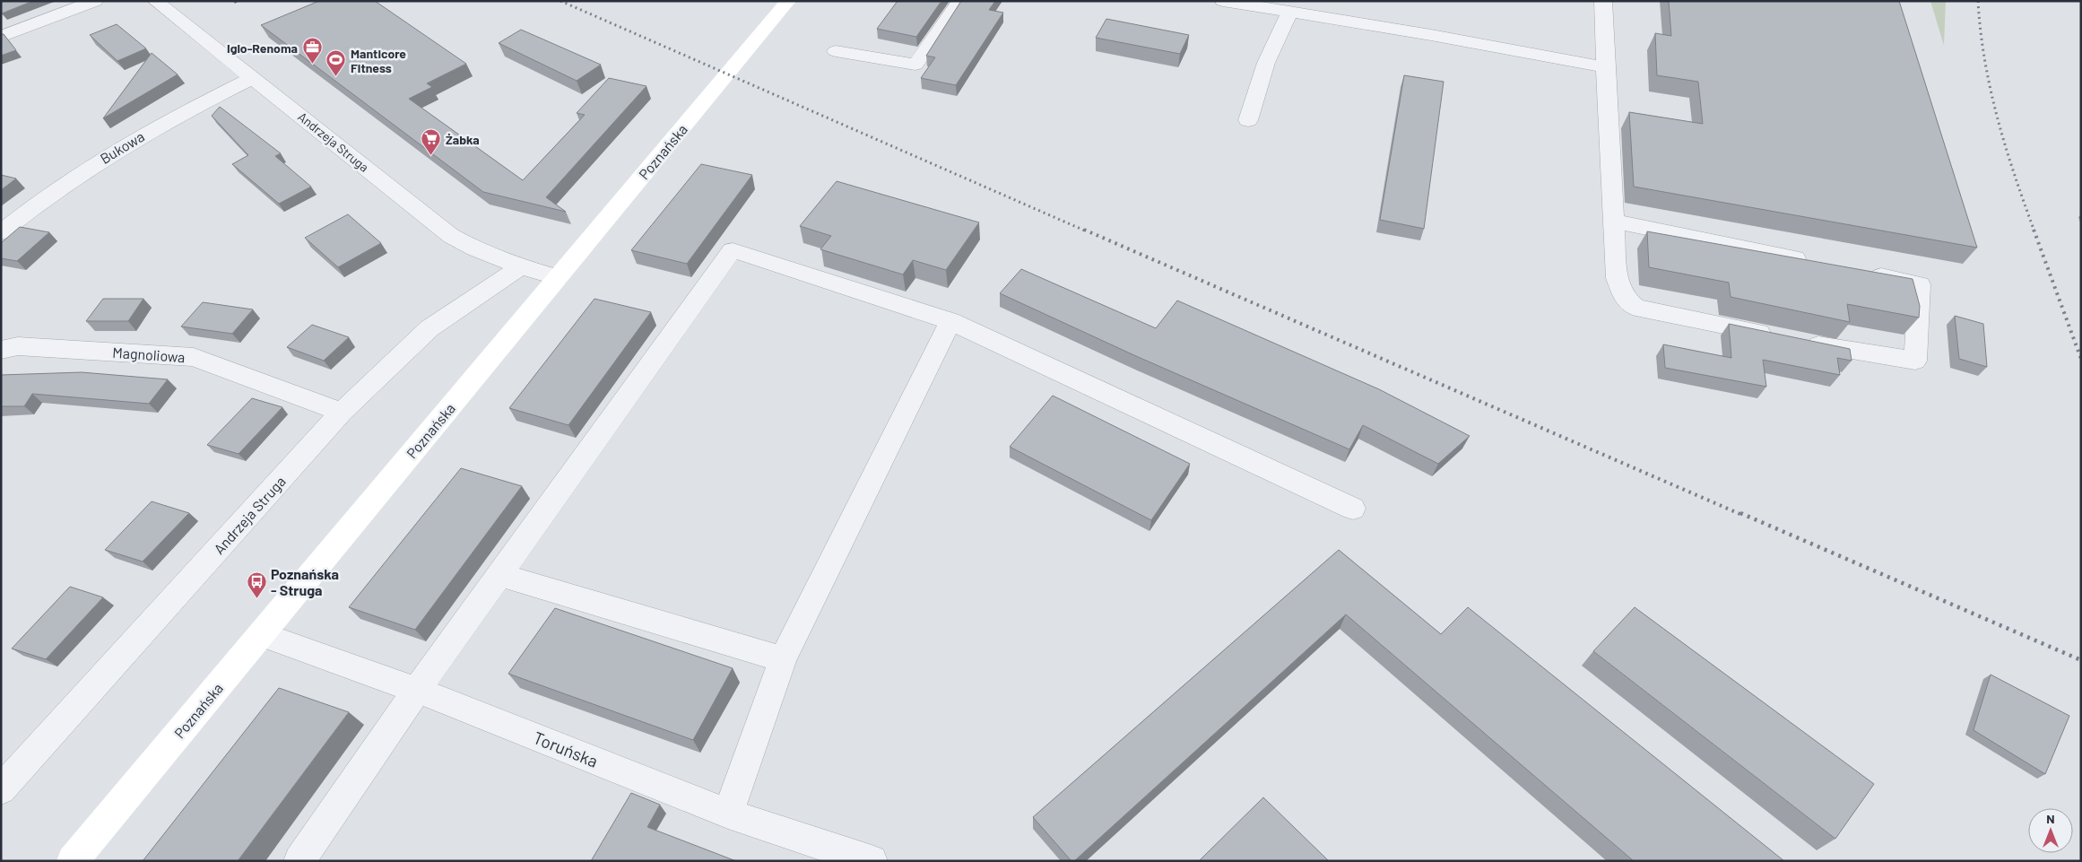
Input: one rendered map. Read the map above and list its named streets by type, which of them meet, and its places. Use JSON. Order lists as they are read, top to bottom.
{
  "streets": {
    "main road": ["Poznańska"],
    "street": [
      "Andrzeja Struga",
      "Bukowa",
      "Magnoliowa",
      "Toruńska"
    ]
  },
  "crossings": [
    ["Andrzeja Struga", "Bukowa"],
    ["Andrzeja Struga", "Poznańska"],
    ["Andrzeja Struga", "Magnoliowa"],
    ["Poznańska", "Toruńska"]
  ],
  "places": {
    "office": ["Iglo-Renoma"],
    "sports": ["Manticore Fitness"],
    "supermarket": ["Żabka"],
    "bus stop": ["Poznańska - Struga"]
  },
  "north": "top"
}
